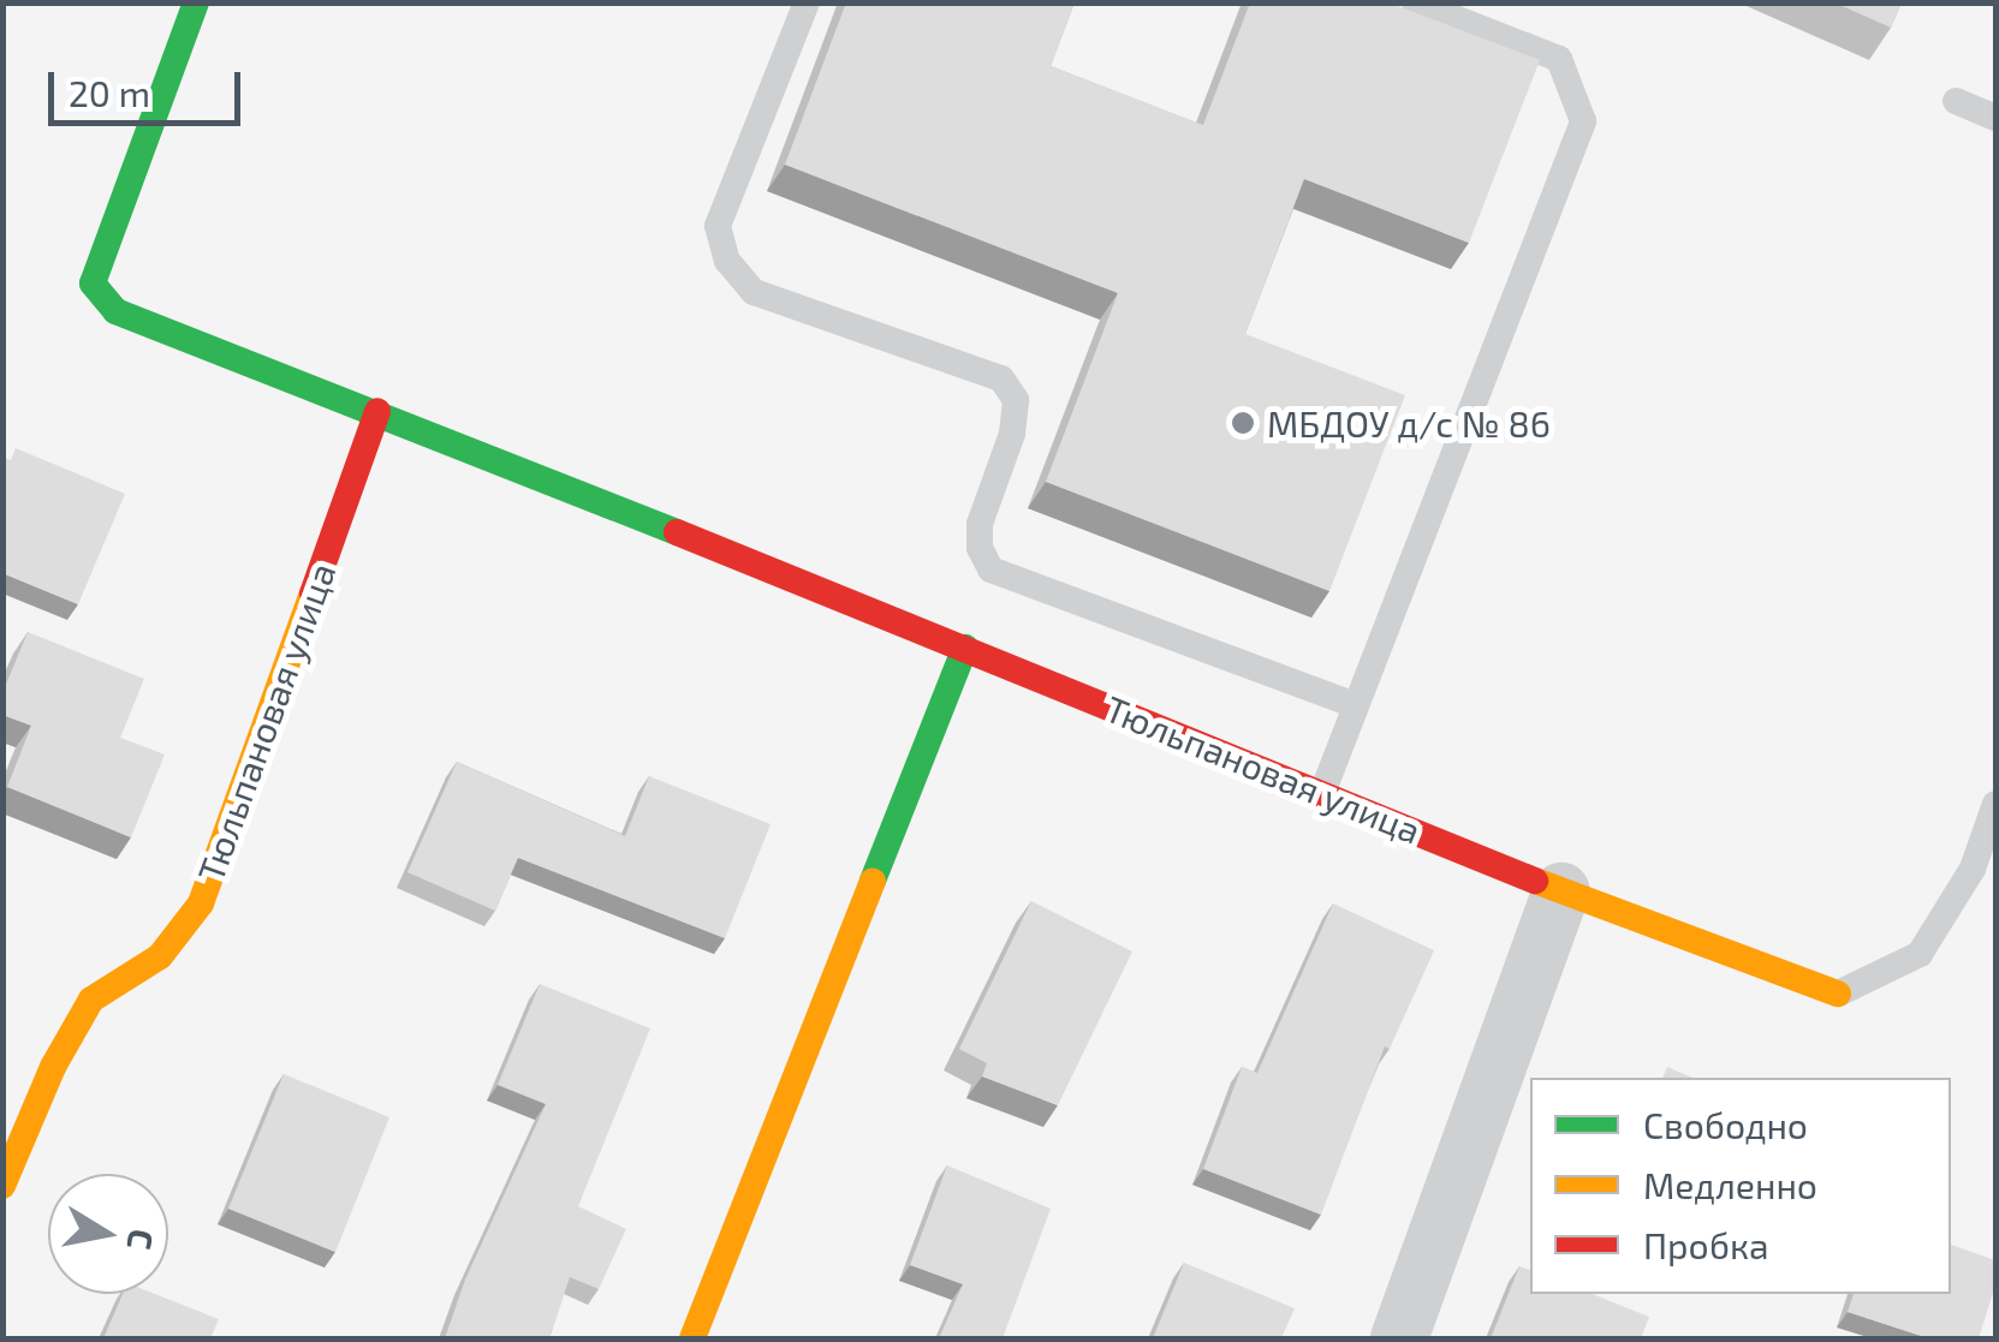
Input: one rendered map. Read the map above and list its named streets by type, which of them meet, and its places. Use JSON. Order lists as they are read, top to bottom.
{
  "streets": {
    "street": ["Тюльпановая улица"]
  },
  "places": ["МБДОУ д/с № 86"],
  "legend": ["Свободно", "Медленно", "Пробка"],
  "scale_bar": "20 m",
  "north": "right"
}
